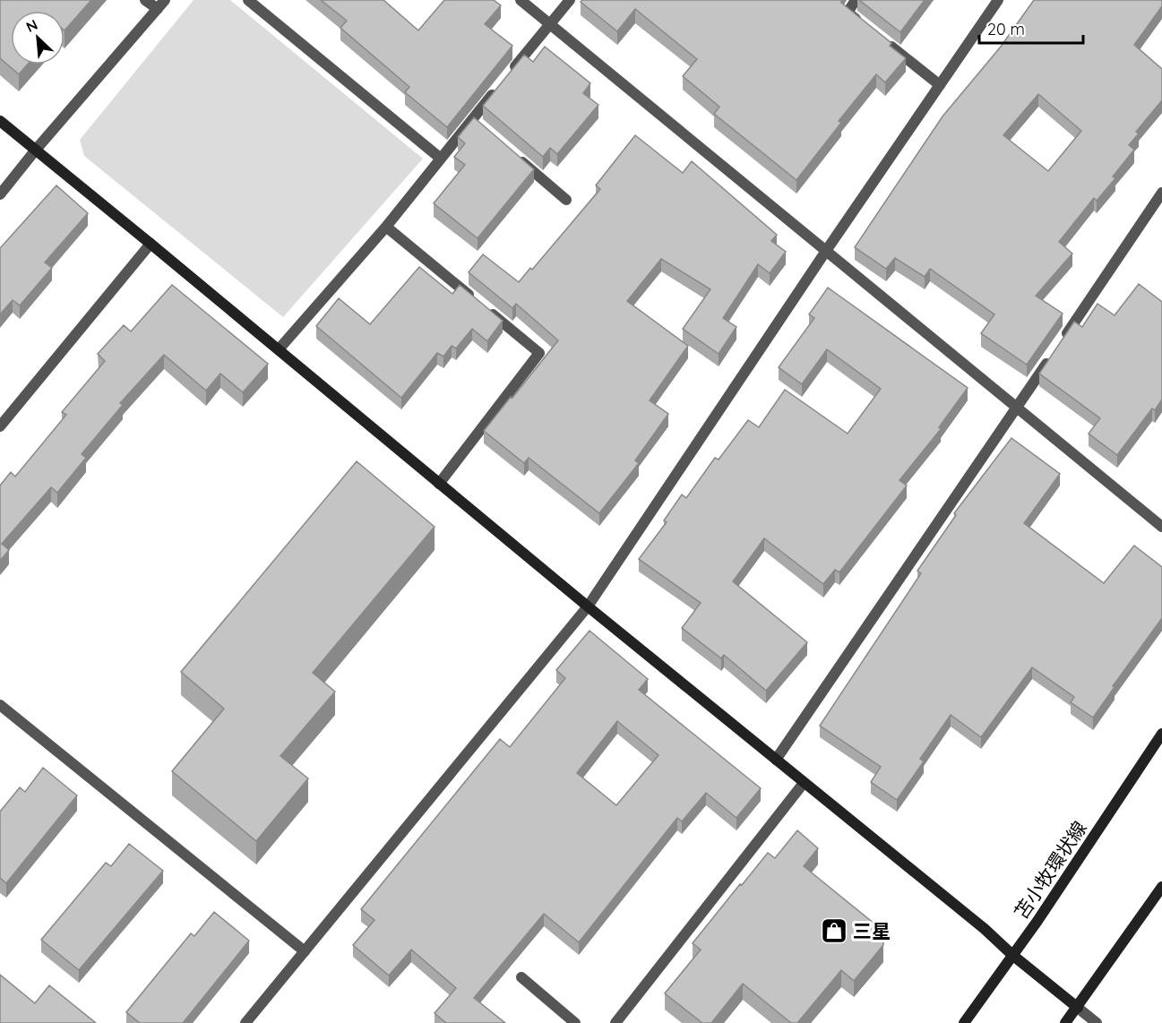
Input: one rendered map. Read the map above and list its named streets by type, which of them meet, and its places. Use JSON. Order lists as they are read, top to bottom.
{
  "streets": {
    "street": ["苫小牧環状線"]
  },
  "places": {
    "shop": ["三星"]
  },
  "scale_bar": "20 m",
  "north": "top left"
}
